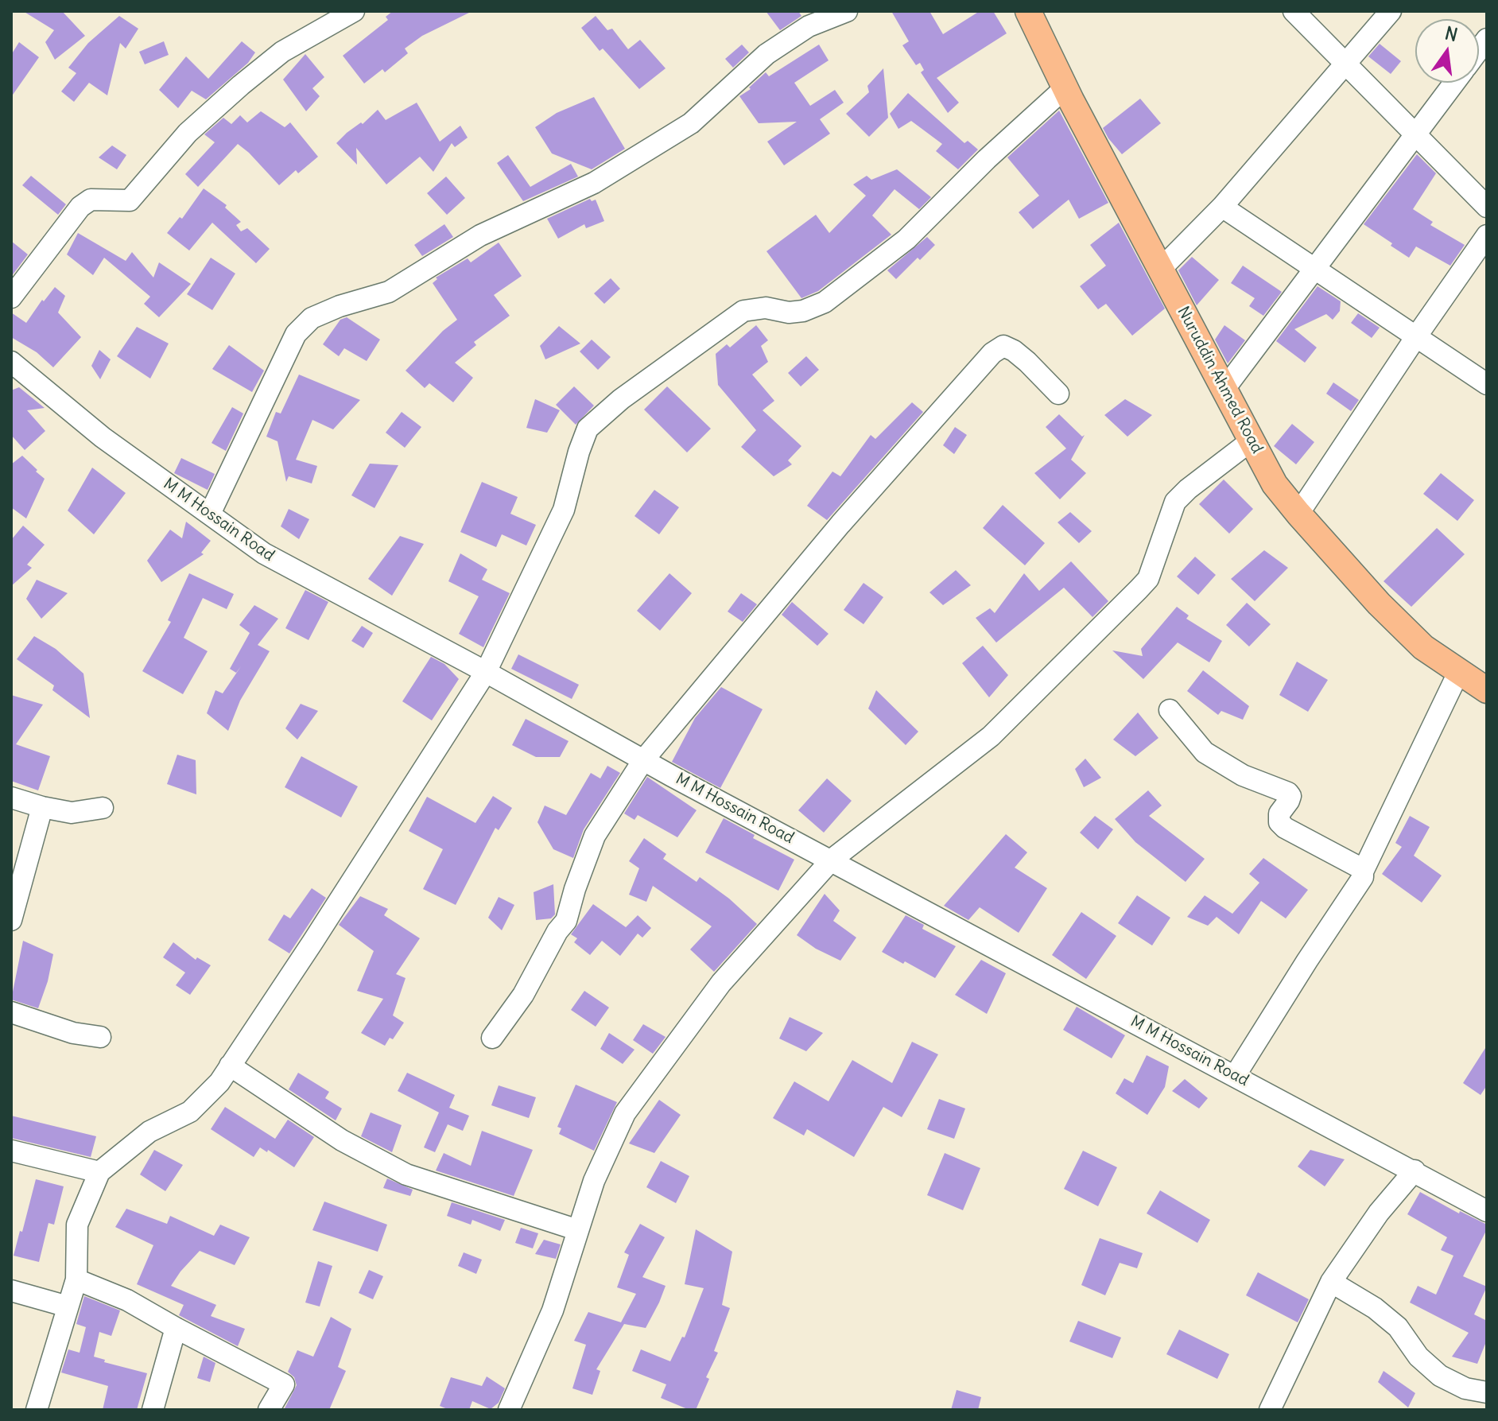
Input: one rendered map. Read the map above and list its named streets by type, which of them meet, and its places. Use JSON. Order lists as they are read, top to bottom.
{
  "streets": {
    "main road": ["Nuruddin Ahmed Road"],
    "street": ["M M Hossain Road"]
  },
  "north": "top"
}
